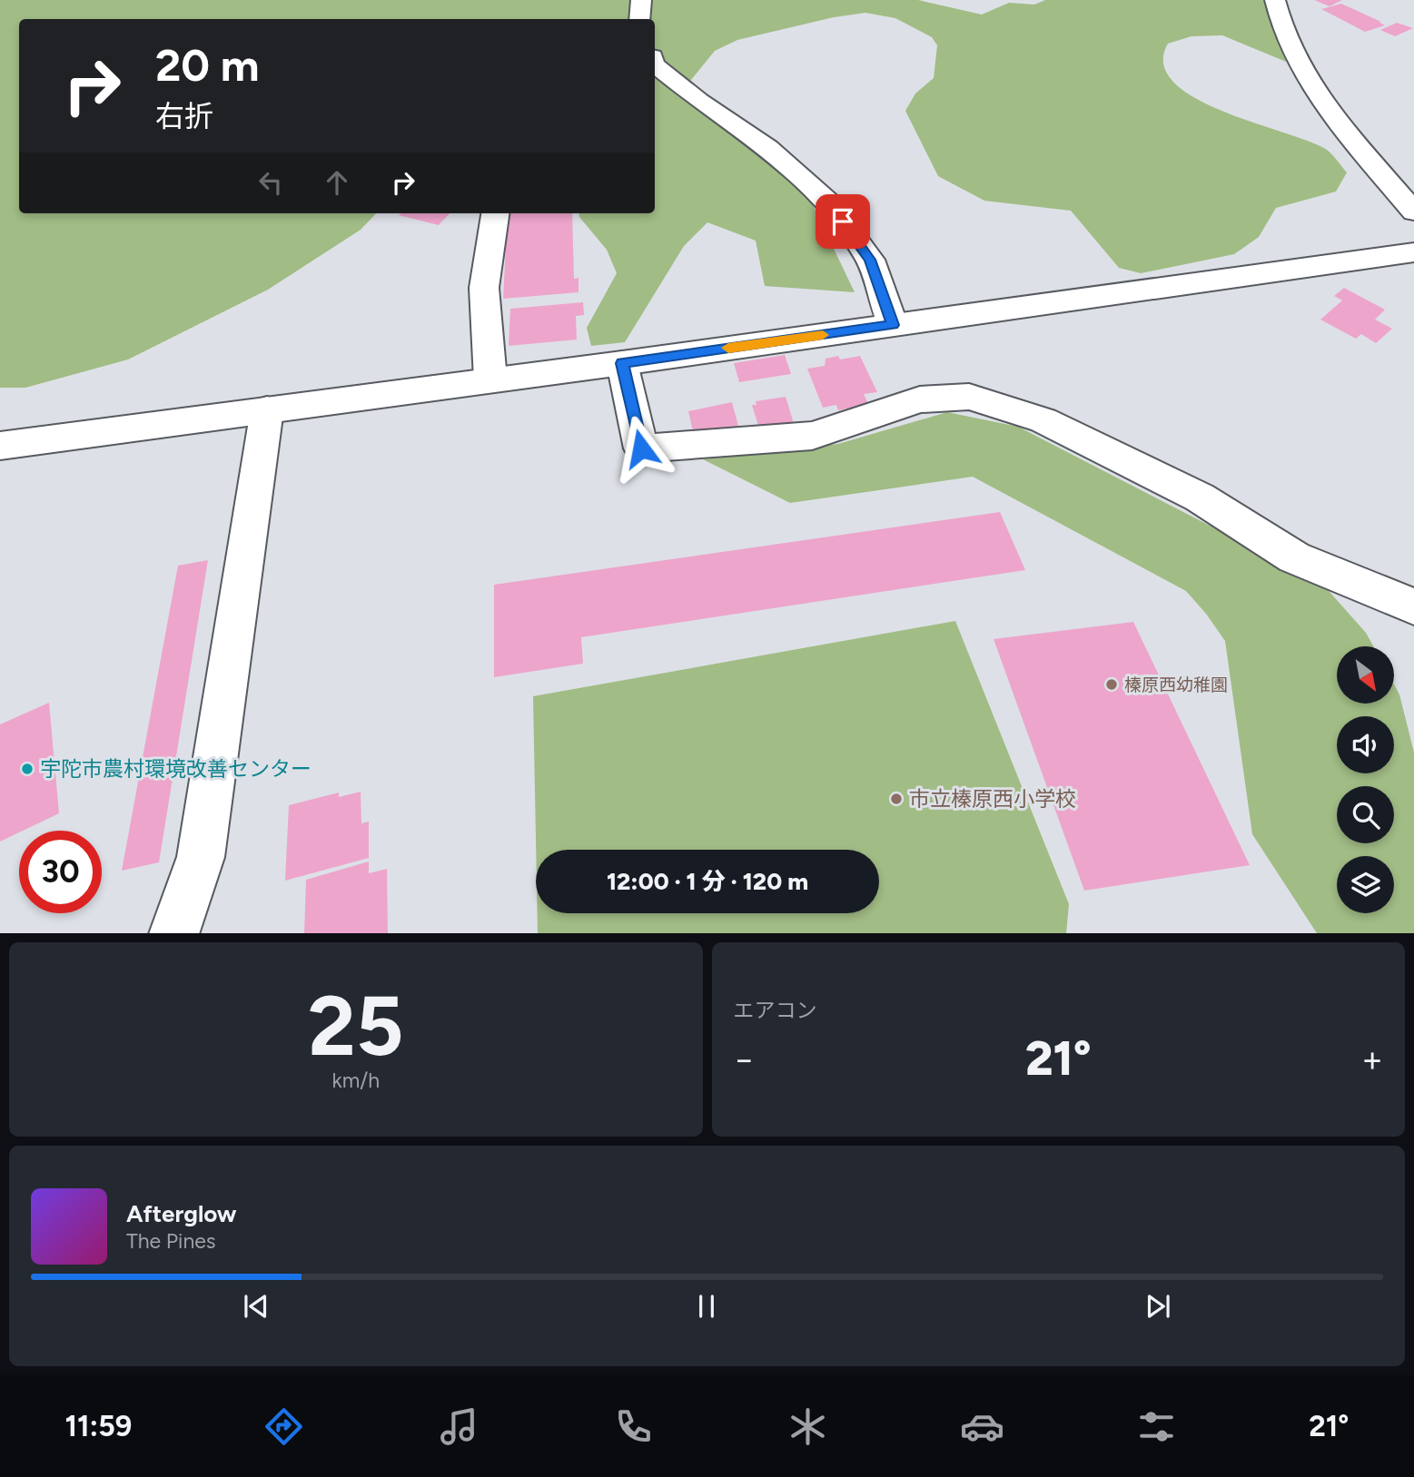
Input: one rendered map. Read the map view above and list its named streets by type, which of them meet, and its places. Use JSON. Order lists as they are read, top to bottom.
{
  "places": ["榛原西幼稚園", "宇陀市農村環境改善センター", "市立榛原西小学校"],
  "north": "bottom right",
  "page": {
    "turn": ["20 m", "右折"],
    "limit": "30",
    "trip": "12:00 · 1 分 · 120 m",
    "tile": [
      ["25", "km/h"],
      "エアコン"
    ],
    "heat": ["−", "21°", "+"],
    "song": ["Afterglow", "The Pines"],
    "tabs": ["11:59", "21°"]
  }
}
